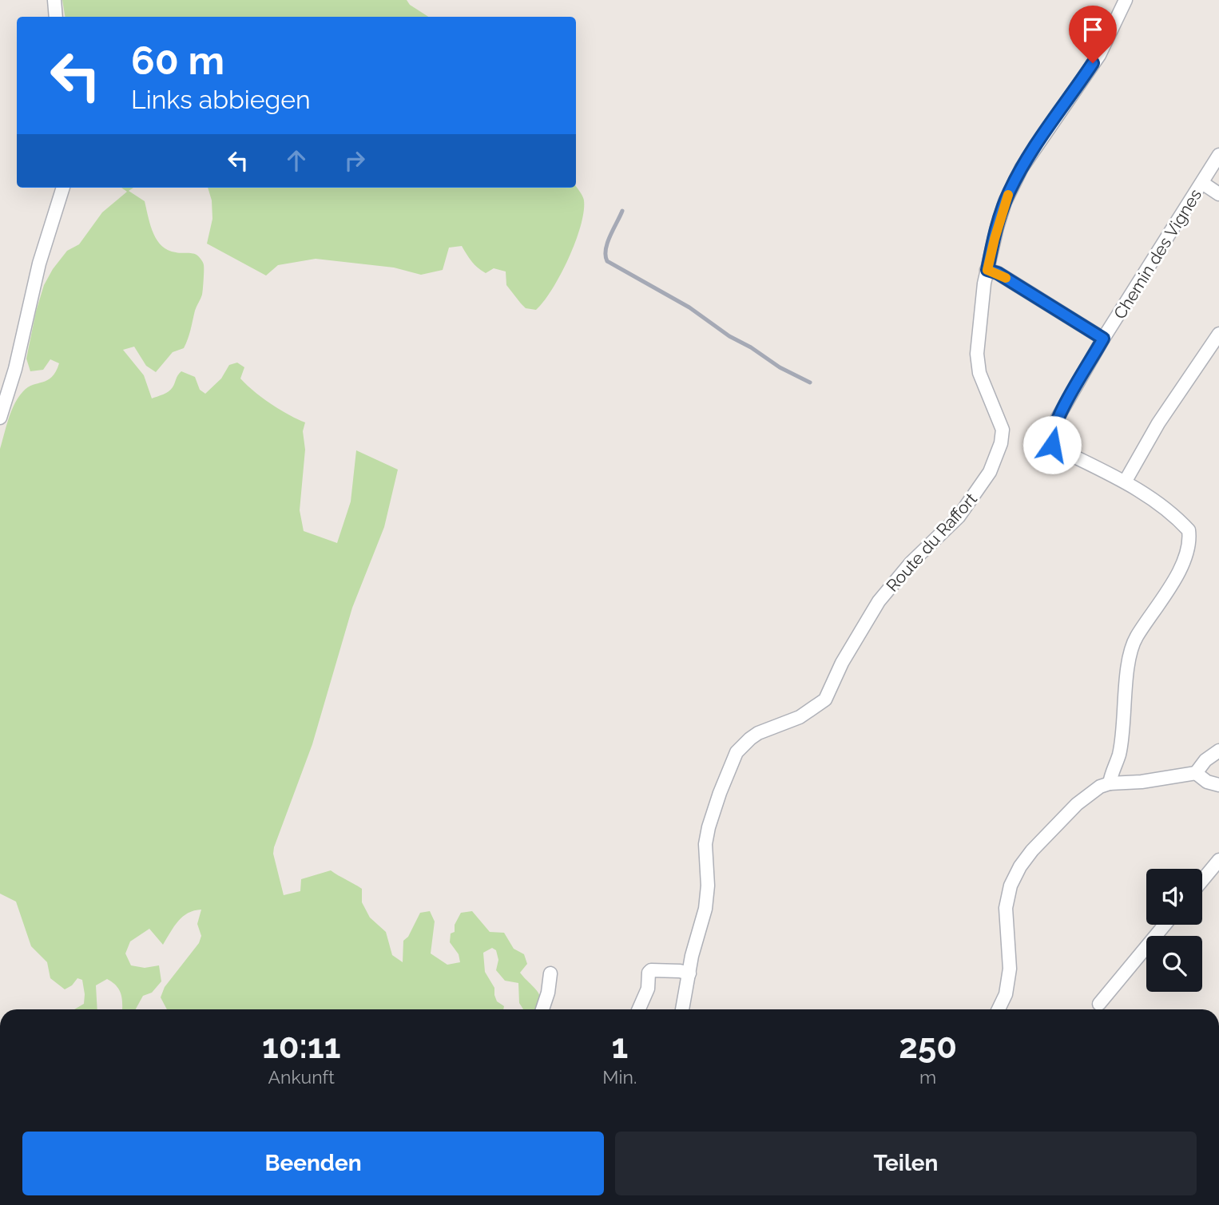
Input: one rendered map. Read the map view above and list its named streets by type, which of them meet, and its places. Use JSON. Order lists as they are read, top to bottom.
{
  "streets": {
    "street": ["Chemin des Vignes", "Route du Raffort"]
  },
  "page": {
    "turn": ["60 m", "Links abbiegen"],
    "eta": [
      "10:11",
      "Ankunft",
      "1",
      "Min.",
      "250",
      "m"
    ],
    "buttons": ["Beenden", "Teilen"]
  }
}
